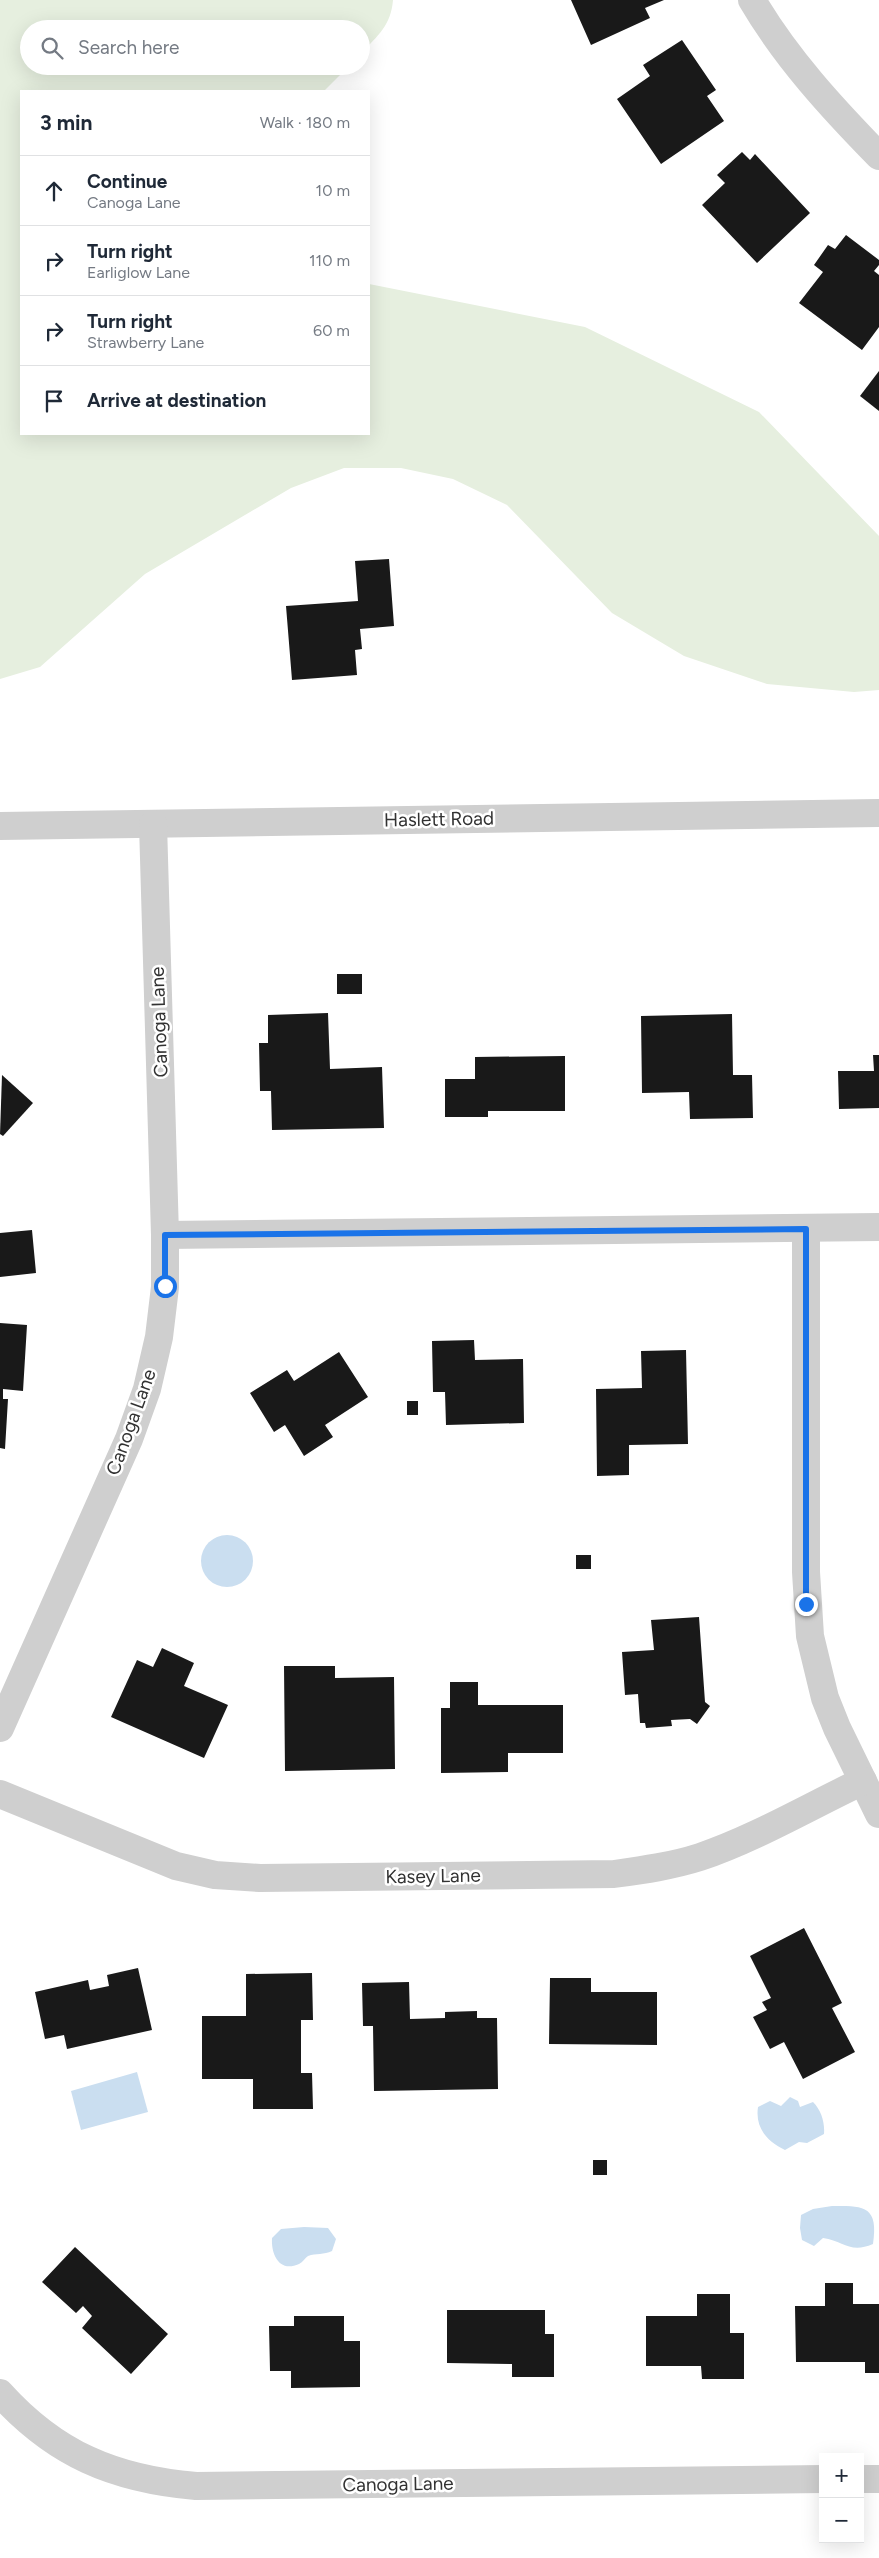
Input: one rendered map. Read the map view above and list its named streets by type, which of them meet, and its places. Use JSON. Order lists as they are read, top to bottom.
{
  "streets": {
    "street": ["Haslett Road", "Canoga Lane", "Kasey Lane"]
  },
  "crossings": [
    ["Haslett Road", "Canoga Lane"]
  ],
  "page": {
    "search": "Search here",
    "heading": ["3 min", "Walk · 180 m"],
    "list": [
      ["Continue", "Canoga Lane", "10 m"],
      ["Turn right", "Earliglow Lane", "110 m"],
      ["Turn right", "Strawberry Lane", "60 m"],
      "Arrive at destination"
    ],
    "map_buttons": ["+", "−"]
  }
}
